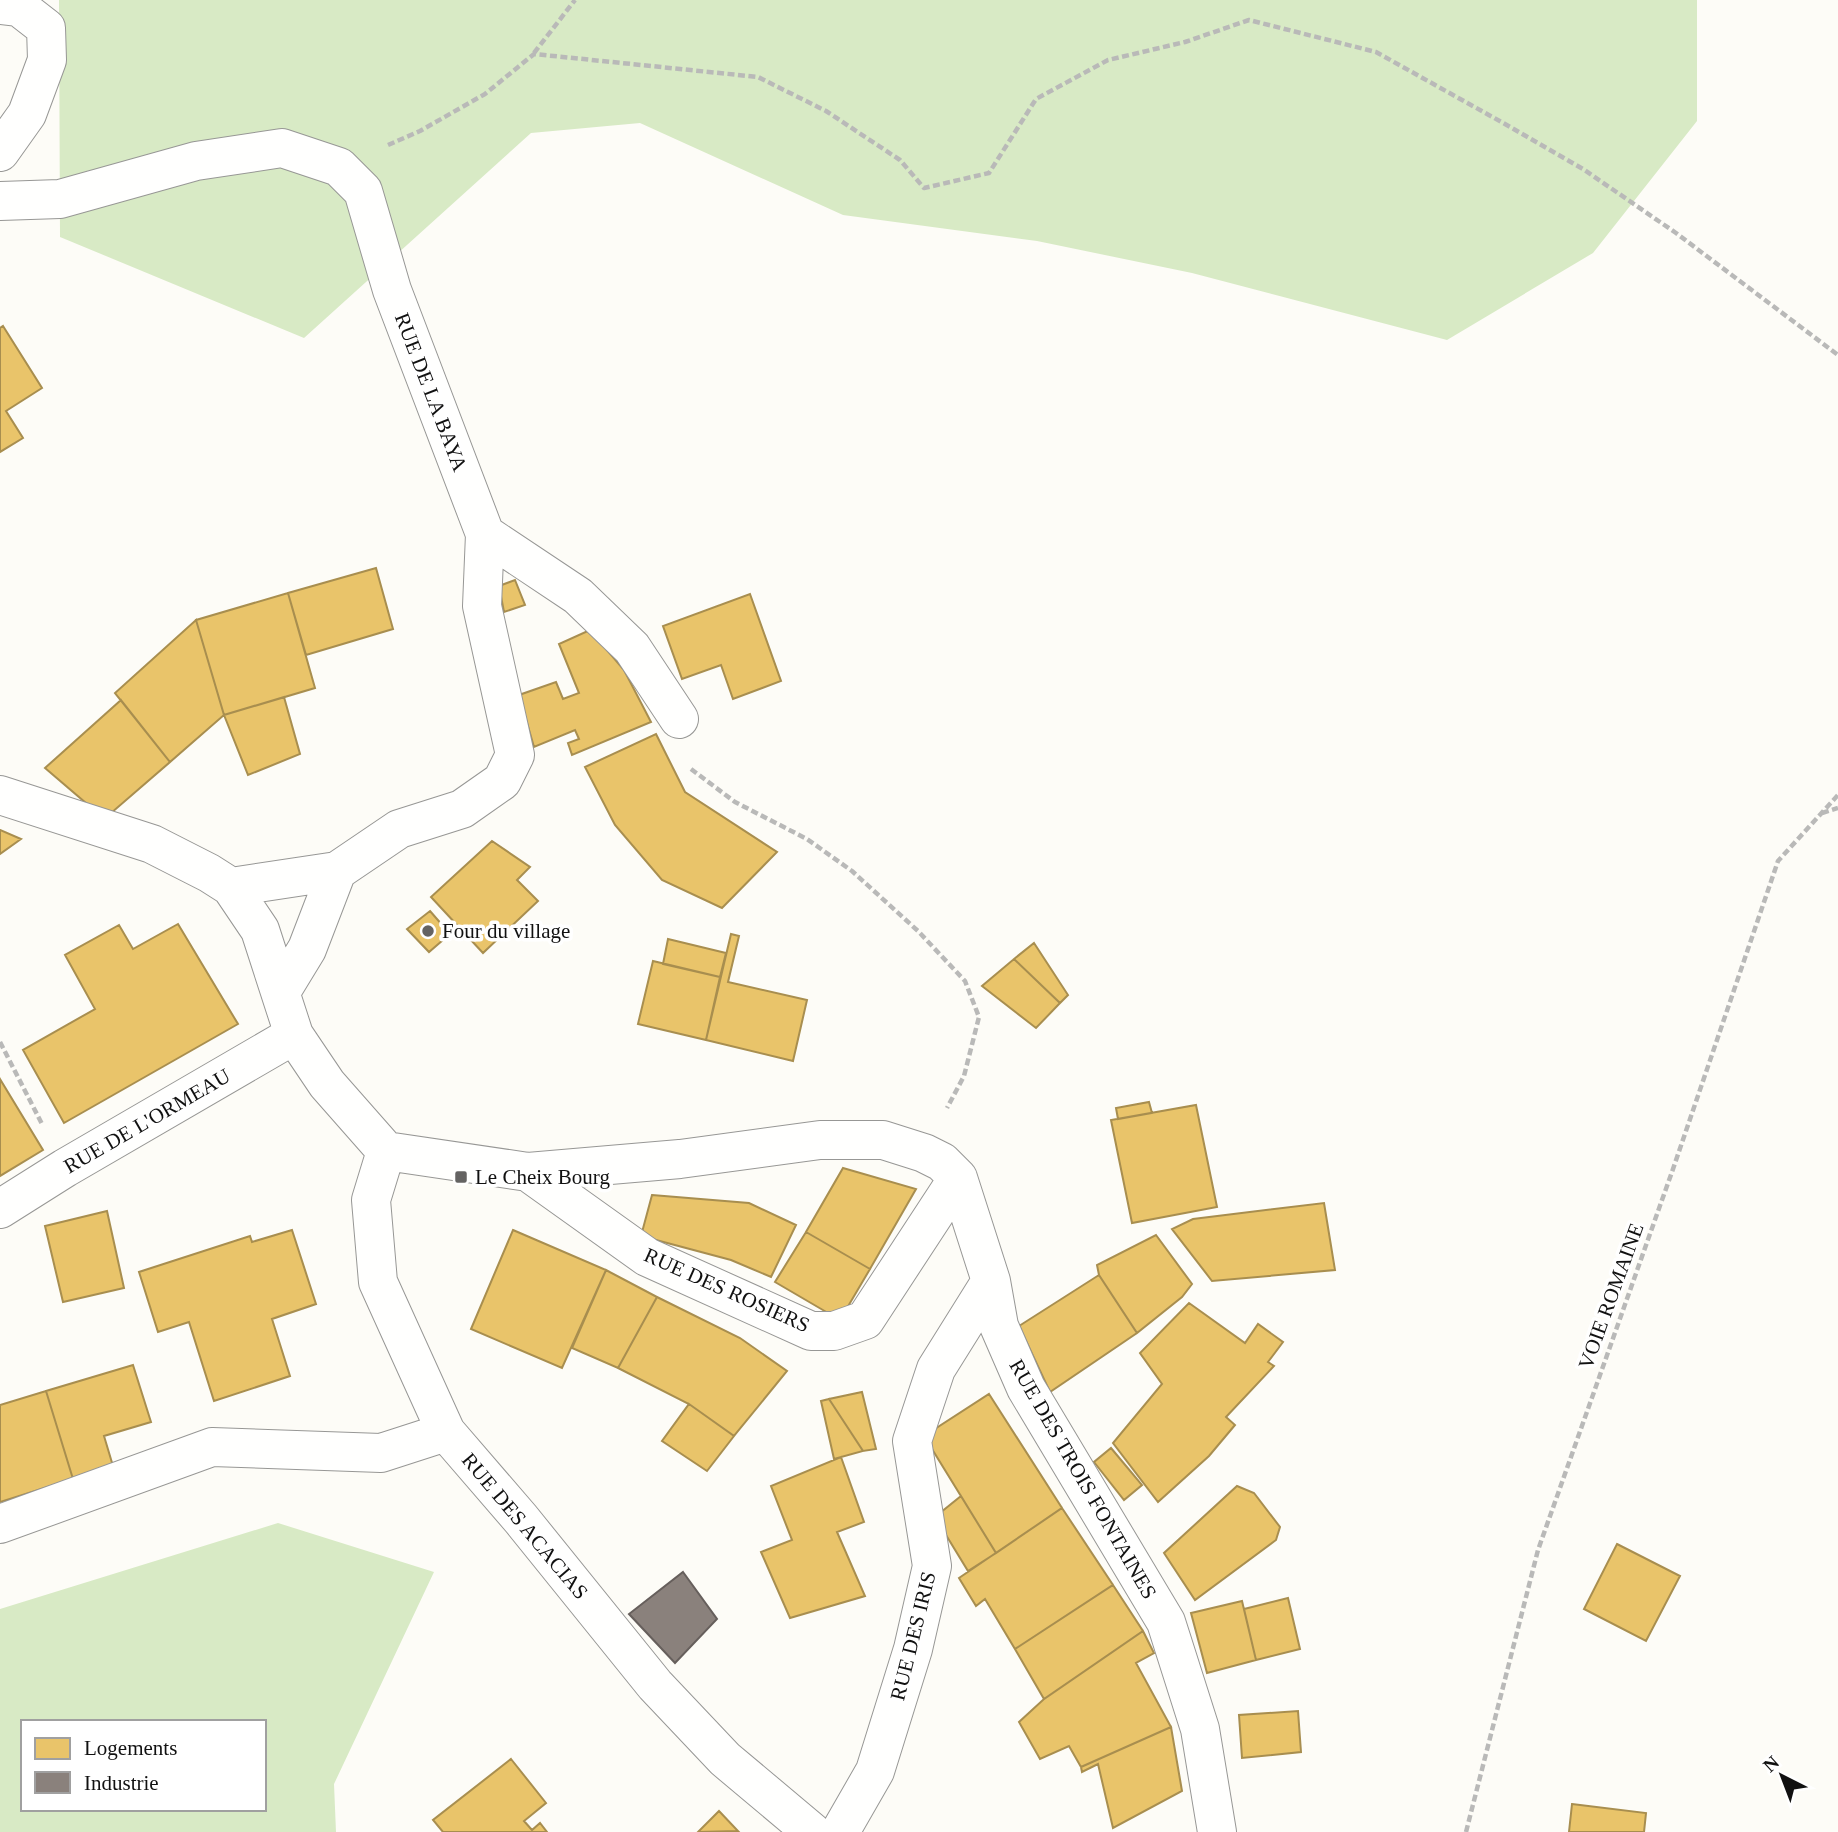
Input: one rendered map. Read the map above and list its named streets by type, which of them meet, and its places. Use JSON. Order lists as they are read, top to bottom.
{
  "streets": {
    "street": [
      "RUE DE LA BAYA",
      "RUE DE L'ORMEAU",
      "RUE DES ROSIERS",
      "RUE DES TROIS FONTAINES",
      "RUE DES ACACIAS",
      "RUE DES IRIS"
    ],
    "path": ["VOIE ROMAINE"]
  },
  "crossings": [
    ["RUE DES ROSIERS", "RUE DES TROIS FONTAINES"],
    ["RUE DES TROIS FONTAINES", "RUE DES IRIS"]
  ],
  "places": {
    "other": ["Four du village"],
    "transit": ["Le Cheix Bourg"]
  },
  "legend": ["Logements", "Industrie"],
  "north": "top left"
}
